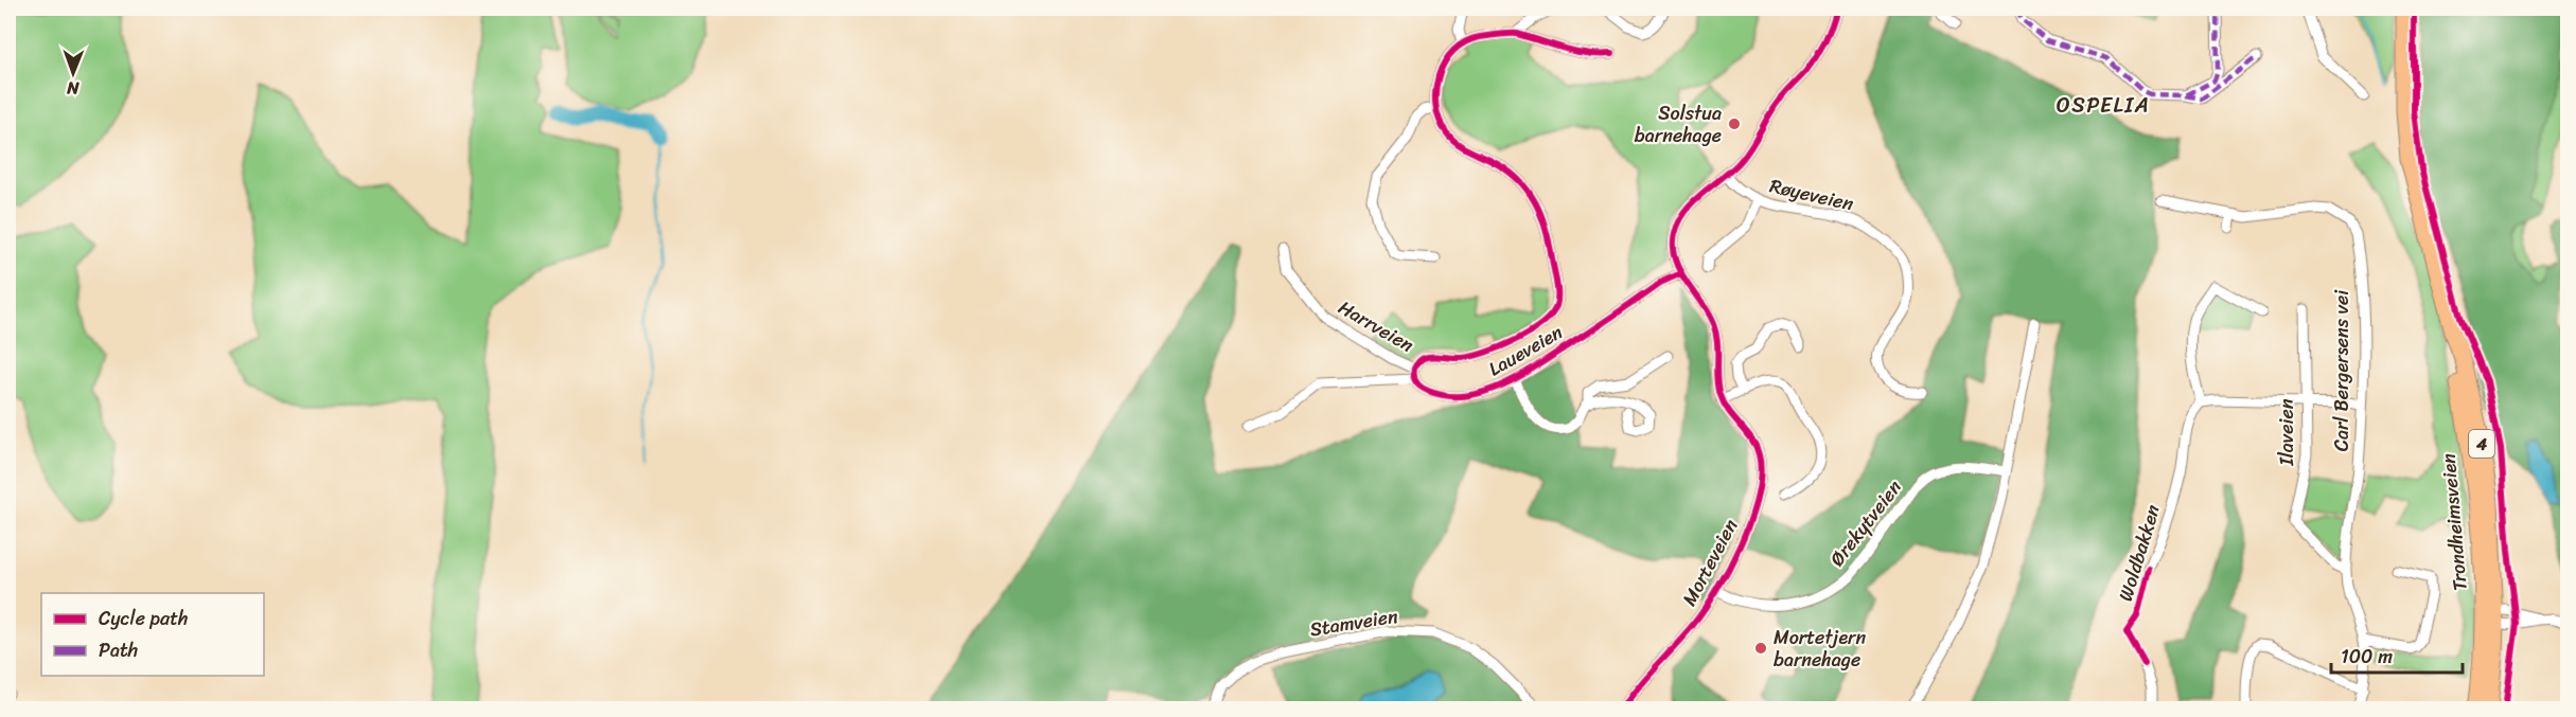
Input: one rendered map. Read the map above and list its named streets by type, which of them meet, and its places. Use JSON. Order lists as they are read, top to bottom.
{
  "streets": {
    "highway": ["4", "Trondheimsveien"],
    "street": [
      "Røyeveien",
      "Harrveien",
      "Laueveien",
      "Carl Bergersens vei",
      "Ilaveien",
      "Ørekytveien",
      "Woldbakken",
      "Morteveien",
      "Stamveien"
    ]
  },
  "crossings": [
    ["Røyeveien", "Morteveien"],
    ["Harrveien", "Laueveien"],
    ["Laueveien", "Morteveien"],
    ["Carl Bergersens vei", "Ilaveien"],
    ["Ørekytveien", "Morteveien"]
  ],
  "districts": ["OSPELIA"],
  "places": ["Solstua barnehage", "Mortetjern barnehage"],
  "legend": ["Cycle path", "Path"],
  "scale_bar": "100 m",
  "north": "bottom"
}
